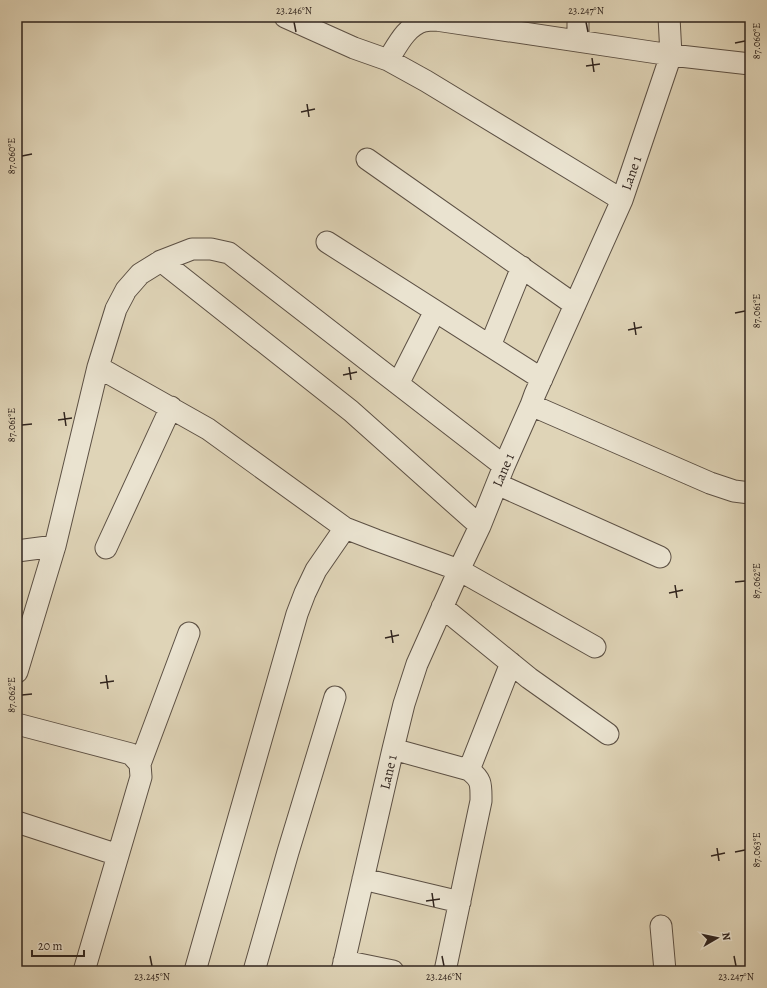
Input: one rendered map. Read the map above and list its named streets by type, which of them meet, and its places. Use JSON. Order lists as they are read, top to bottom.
{
  "streets": {
    "street": ["Lane 1"]
  },
  "scale_bar": "20 m",
  "north": "right",
  "coordinates": [
    "23.246°N",
    "23.247°N",
    "87.060°E",
    "87.061°E",
    "87.062°E",
    "87.063°E",
    "23.245°N"
  ]
}
